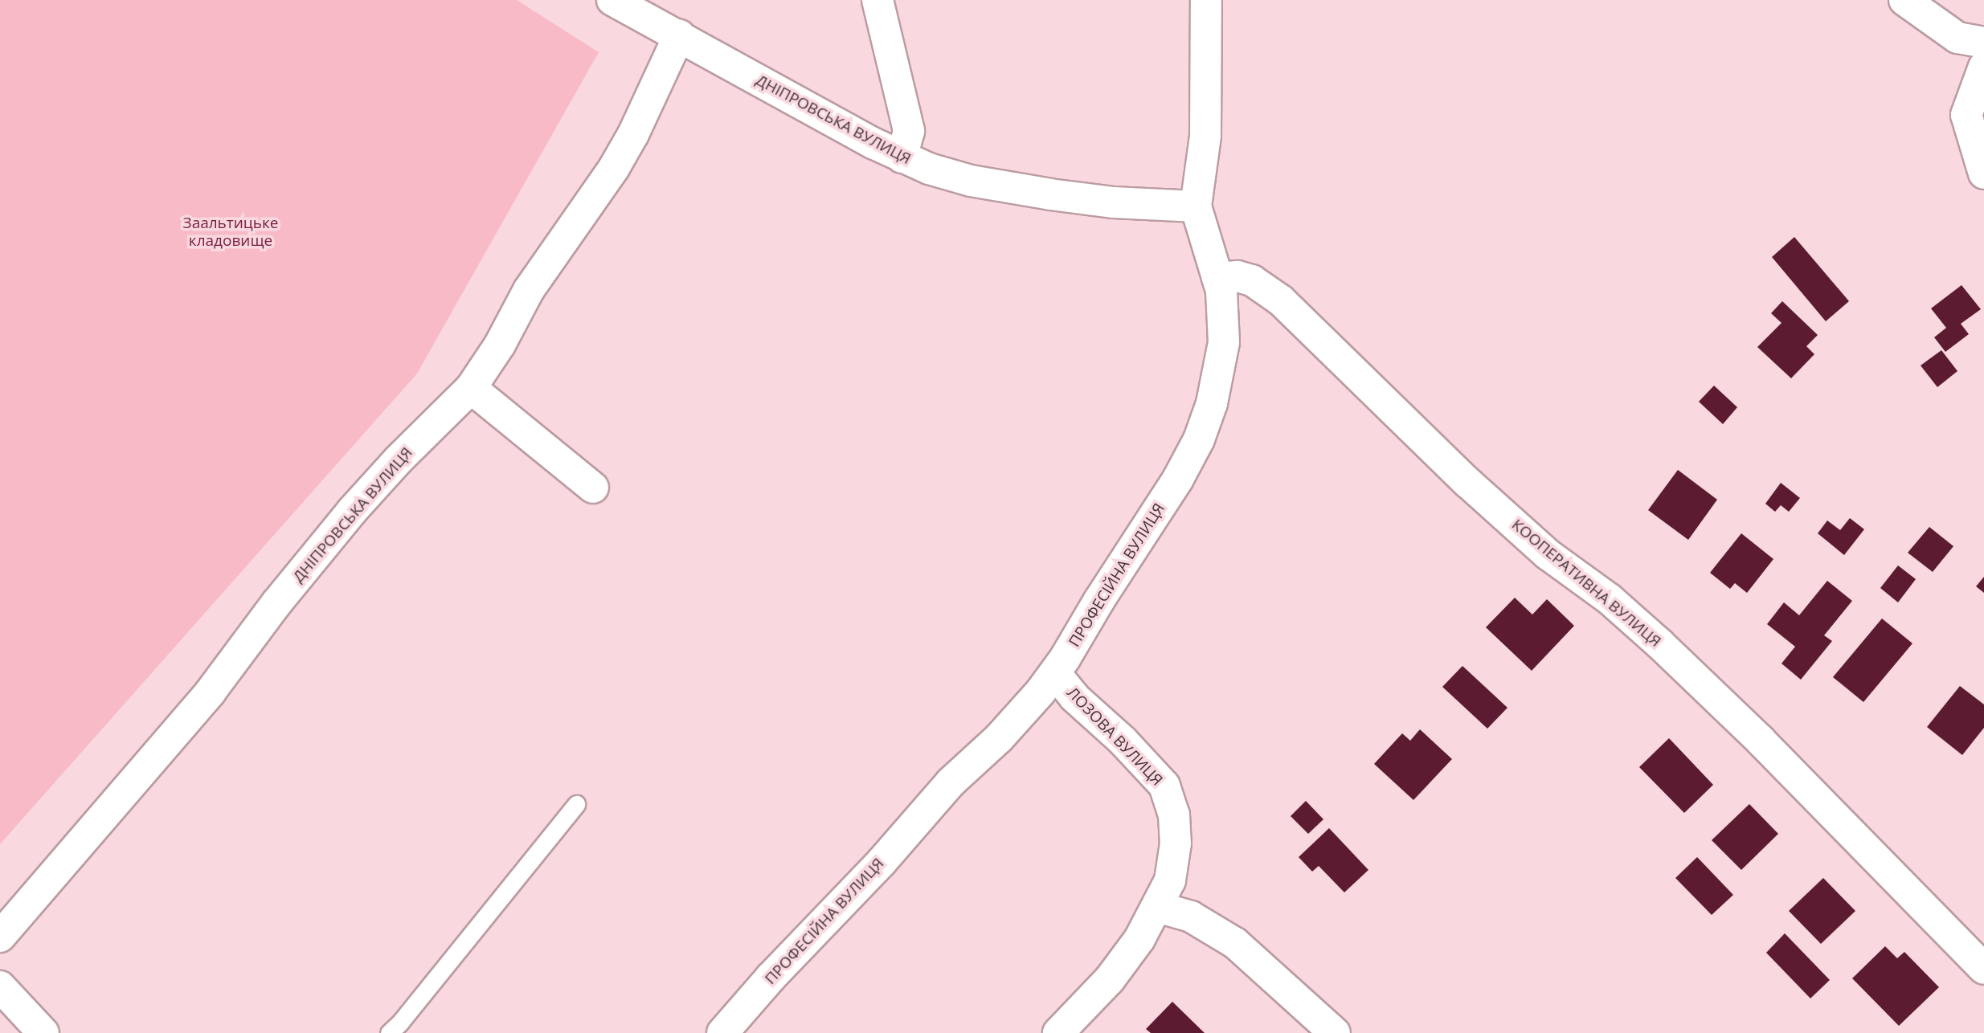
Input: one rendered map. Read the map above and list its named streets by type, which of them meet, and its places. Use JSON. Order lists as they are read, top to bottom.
{
  "streets": {
    "street": [
      "ДНІПРОВСЬКА ВУЛИЦЯ",
      "ПРОФЕСІЙНА ВУЛИЦЯ",
      "КООПЕРАТИВНА ВУЛИЦЯ",
      "ЛОЗОВА ВУЛИЦЯ"
    ]
  },
  "crossings": [
    ["ДНІПРОВСЬКА ВУЛИЦЯ", "ПРОФЕСІЙНА ВУЛИЦЯ"],
    ["ПРОФЕСІЙНА ВУЛИЦЯ", "КООПЕРАТИВНА ВУЛИЦЯ"],
    ["ПРОФЕСІЙНА ВУЛИЦЯ", "ЛОЗОВА ВУЛИЦЯ"]
  ],
  "parks": ["Заальтицьке кладовище"]
}
